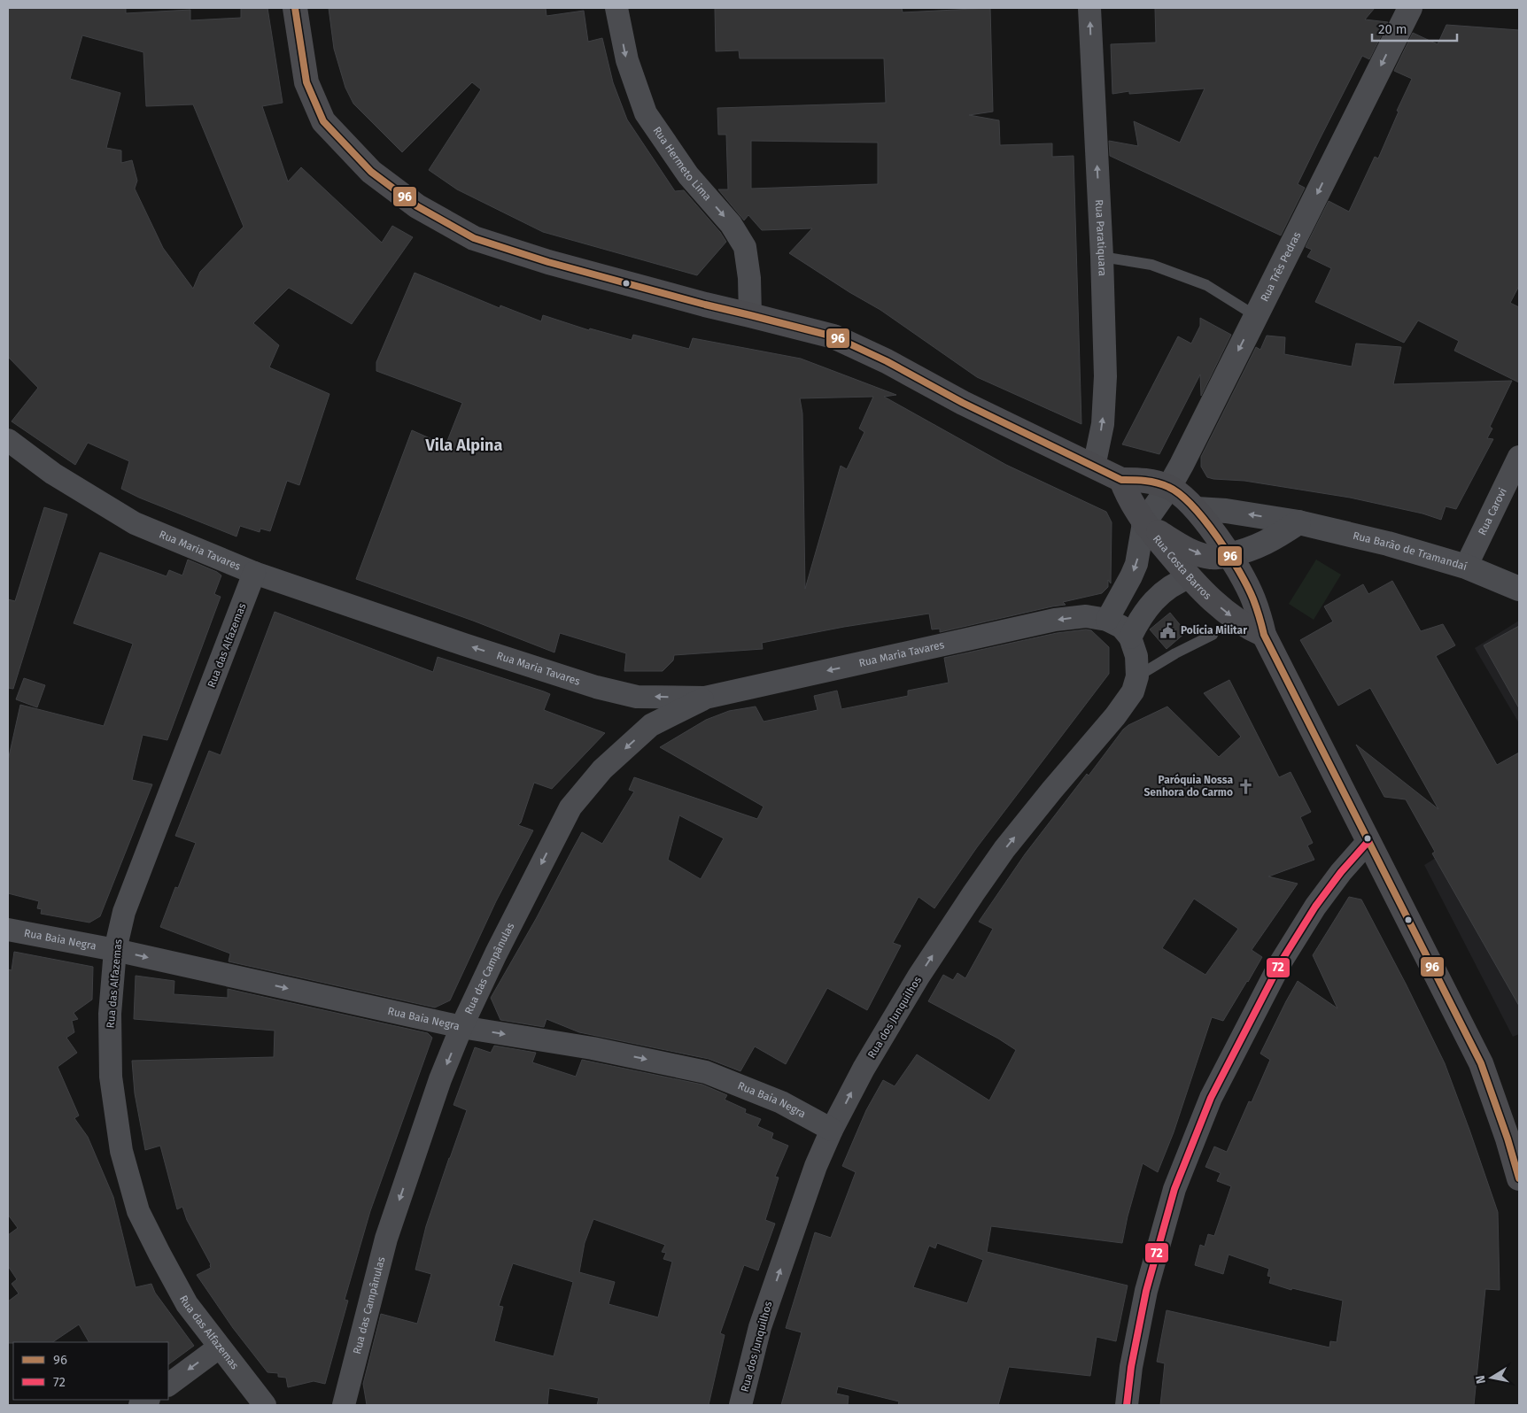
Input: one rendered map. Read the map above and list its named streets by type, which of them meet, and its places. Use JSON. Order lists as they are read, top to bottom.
{
  "streets": {
    "main road": ["Rua Costa Barros"],
    "street": [
      "Rua Hermeto Lima",
      "Rua Paratiquara",
      "Rua Três Pedras",
      "Rua Carovi",
      "Rua Maria Tavares",
      "Rua Barão de Tramandaí",
      "Rua das Alfazemas",
      "Rua Baia Negra",
      "Rua das Campânulas",
      "Rua dos Junquilhos"
    ]
  },
  "crossings": [
    ["Rua Três Pedras", "Rua Costa Barros"],
    ["Rua Carovi", "Rua Barão de Tramandaí"],
    ["Rua Maria Tavares", "Rua das Alfazemas"],
    ["Rua Maria Tavares", "Rua das Campânulas"],
    ["Rua das Alfazemas", "Rua Baia Negra"],
    ["Rua Baia Negra", "Rua das Campânulas"],
    ["Rua Baia Negra", "Rua dos Junquilhos"]
  ],
  "one_way": [
    "Rua Hermeto Lima",
    "Rua Paratiquara",
    "Rua Três Pedras",
    "Rua Maria Tavares",
    "Rua Baia Negra",
    "Rua das Campânulas",
    "Rua dos Junquilhos"
  ],
  "districts": ["Vila Alpina"],
  "places": {
    "public building": ["Polícia Militar"],
    "church": ["Paróquia Nossa Senhora do Carmo"]
  },
  "lines": ["transit line 96", "transit line 72"],
  "legend": ["96", "72"],
  "scale_bar": "20 m",
  "north": "left"
}
